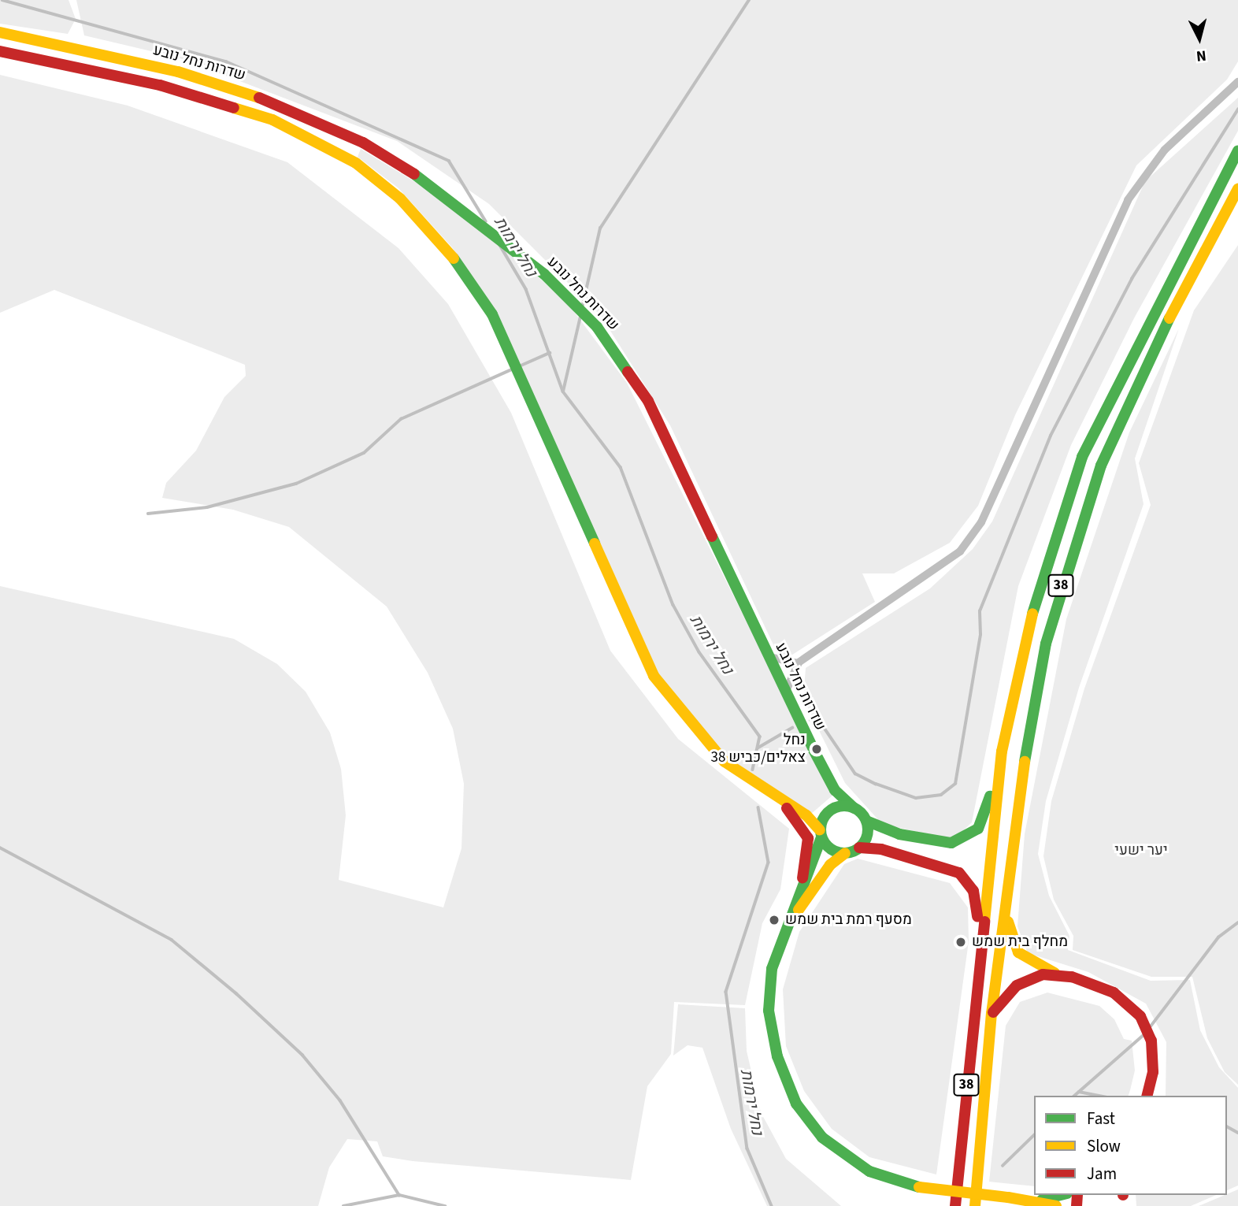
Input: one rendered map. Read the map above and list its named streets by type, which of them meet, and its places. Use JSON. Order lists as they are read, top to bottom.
{
  "streets": {
    "main road": ["שדרות נחל נובע", "38"]
  },
  "water": ["נחל ירמות"],
  "parks": ["יער ישעי"],
  "places": ["נחל צאלים/כביש 38", "מסעף רמת בית שמש", "מחלף בית שמש"],
  "legend": ["Fast", "Slow", "Jam"],
  "north": "bottom"
}
